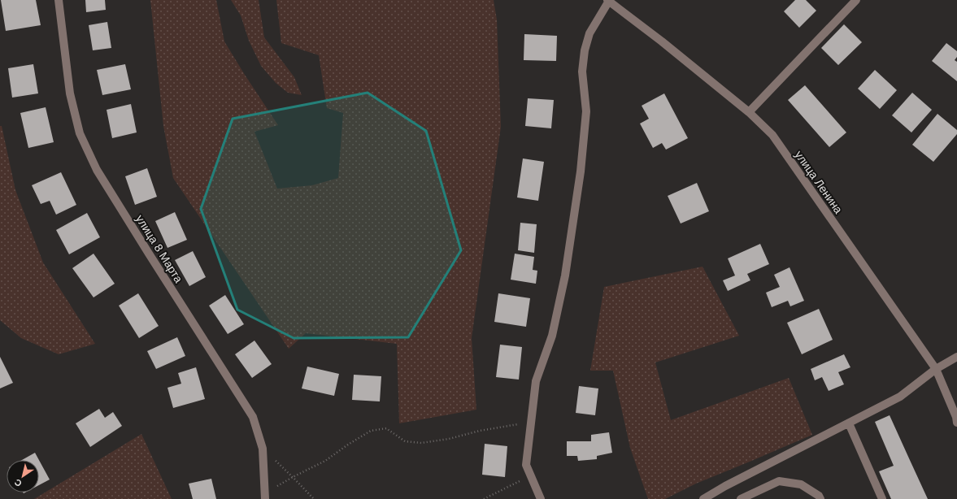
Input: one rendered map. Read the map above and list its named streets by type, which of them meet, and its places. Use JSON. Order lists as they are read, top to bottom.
{
  "streets": {
    "street": ["улица Ленина", "улица 8 Марта"]
  },
  "north": "bottom left"
}
